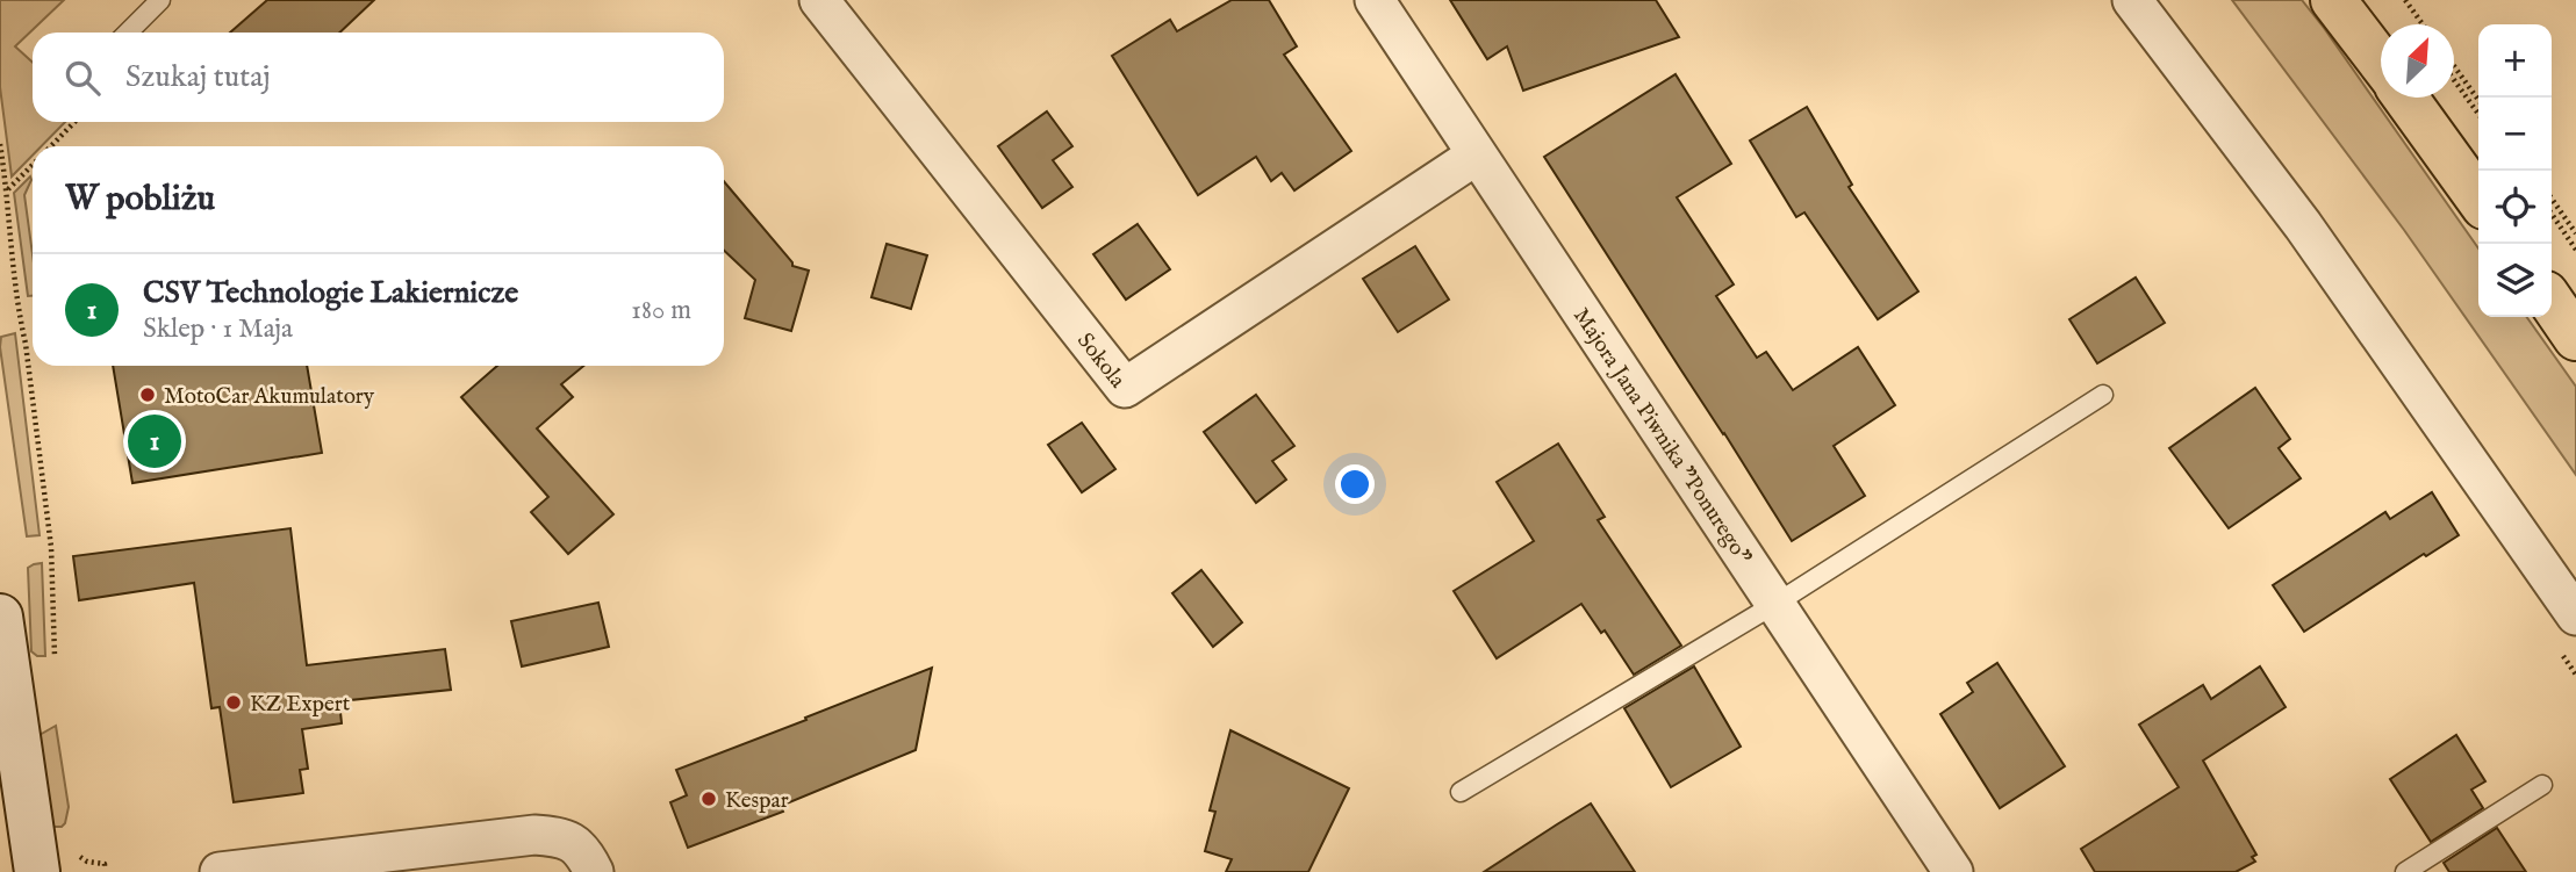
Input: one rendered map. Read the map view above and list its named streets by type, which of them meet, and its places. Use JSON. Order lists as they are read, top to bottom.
{
  "streets": {
    "street": ["Sokola", "Majora Jana Piwnika \"Ponurego\""]
  },
  "crossings": [
    ["Sokola", "Majora Jana Piwnika \"Ponurego\""]
  ],
  "places": ["MotoCar Akumulatory", "KZ Expert", "Kespar"],
  "north": "top right",
  "page": {
    "map_buttons": ["+", "−"],
    "search": "Szukaj tutaj",
    "heading": "W pobliżu",
    "list": [
      {
        "mark": "1",
        "name": "CSV Technologie Lakiernicze",
        "note": "Sklep · 1 Maja",
        "value": "180 m"
      }
    ],
    "pins": "1"
  }
}
